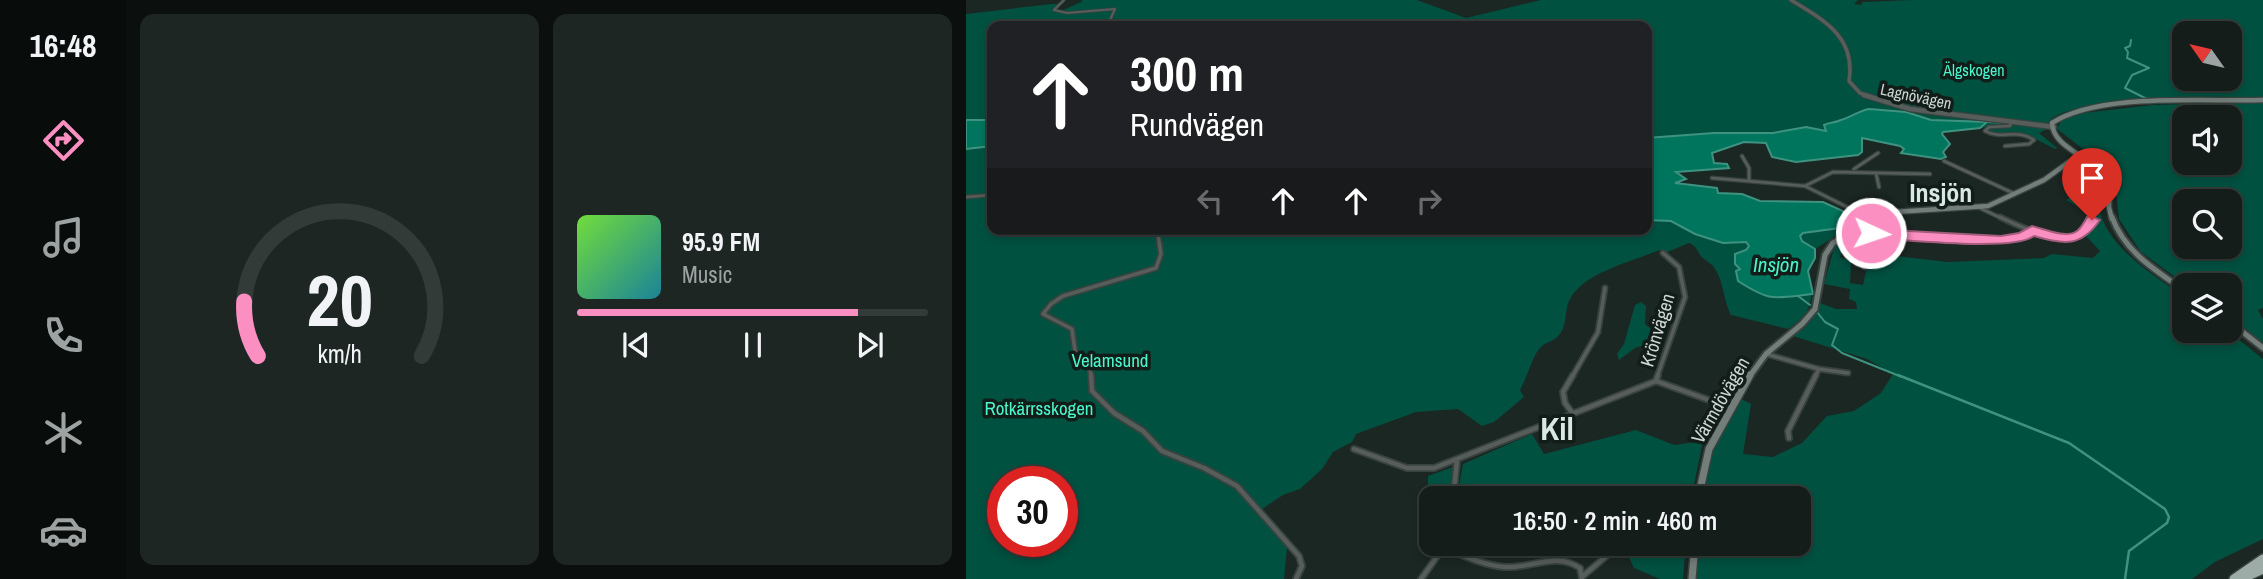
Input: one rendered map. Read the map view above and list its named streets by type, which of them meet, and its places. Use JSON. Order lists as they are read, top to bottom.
{
  "streets": {
    "main road": ["Värmdövägen"],
    "street": ["Lagnövägen", "Krönvägen"]
  },
  "districts": ["Insjön", "Kil"],
  "water": ["Insjön"],
  "parks": ["Älgskogen", "Velamsund", "Rotkärrsskogen"],
  "north": "top left",
  "page": {
    "tabs": "16:48",
    "turn": ["300 m", "Rundvägen"],
    "song": ["95.9 FM", "Music"],
    "limit": "30",
    "trip": "16:50 · 2 min · 460 m",
    "gauge": ["20", "km/h"]
  }
}
